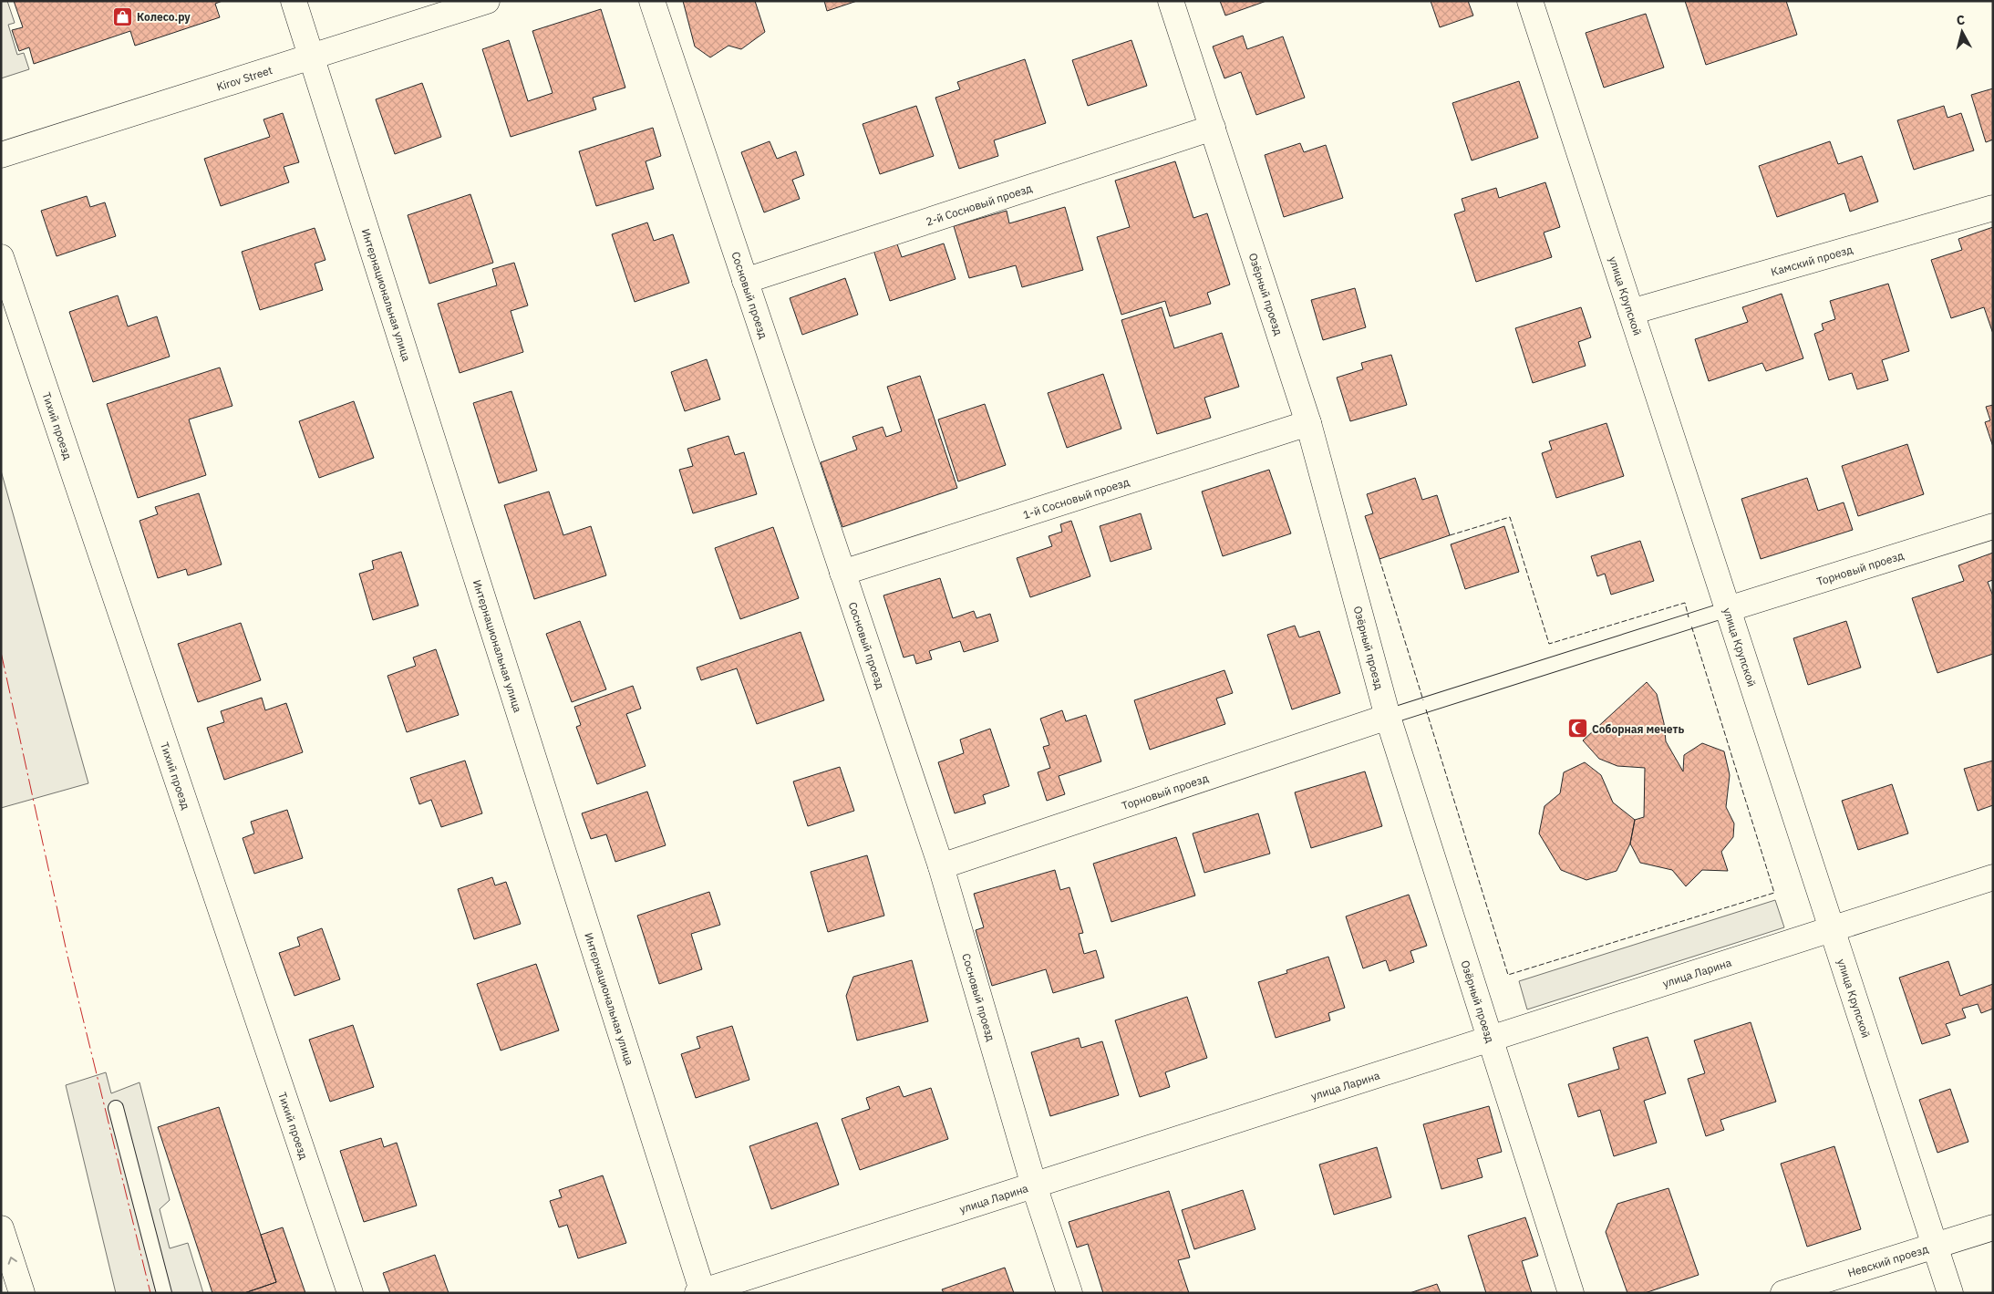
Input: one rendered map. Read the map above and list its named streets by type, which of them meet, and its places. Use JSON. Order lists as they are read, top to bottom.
{
  "streets": {
    "street": [
      "Kirov Street",
      "2-й Сосновый проезд",
      "Камский проезд",
      "Озёрный проезд",
      "Интернациональная улица",
      "Сосновый проезд",
      "улица Крупской",
      "Тихий проезд",
      "1-й Сосновый проезд",
      "Торновый проезд",
      "улица Ларина",
      "Невский проезд"
    ]
  },
  "crossings": [
    ["Kirov Street", "Интернациональная улица"],
    ["2-й Сосновый проезд", "Озёрный проезд"],
    ["2-й Сосновый проезд", "Сосновый проезд"],
    ["Камский проезд", "улица Крупской"],
    ["Озёрный проезд", "1-й Сосновый проезд"],
    ["Озёрный проезд", "Торновый проезд"],
    ["Озёрный проезд", "улица Ларина"],
    ["Интернациональная улица", "улица Ларина"],
    ["Сосновый проезд", "1-й Сосновый проезд"],
    ["Сосновый проезд", "Торновый проезд"],
    ["Сосновый проезд", "улица Ларина"],
    ["улица Крупской", "Торновый проезд"],
    ["улица Крупской", "улица Ларина"],
    ["улица Крупской", "Невский проезд"]
  ],
  "places": {
    "shop": ["Колесо.ру"],
    "mosque": ["Cоборная мечеть"]
  },
  "north": "top"
}
